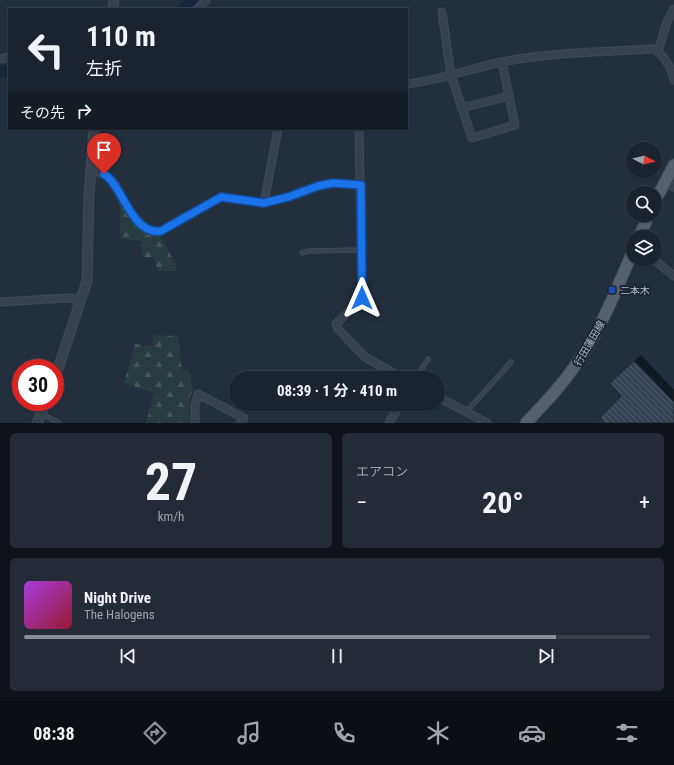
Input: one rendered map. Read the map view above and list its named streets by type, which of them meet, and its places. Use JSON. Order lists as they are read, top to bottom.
{
  "streets": {
    "main road": ["行田蓮田線"]
  },
  "places": {
    "transit": ["二本木"]
  },
  "north": "right",
  "page": {
    "turn": ["110 m", "左折"],
    "then": "その先",
    "limit": "30",
    "trip": "08:39 · 1 分 · 410 m",
    "tile": [
      ["27", "km/h"],
      "エアコン"
    ],
    "heat": ["−", "20°", "+"],
    "song": ["Night Drive", "The Halogens"],
    "tabs": "08:38"
  }
}
